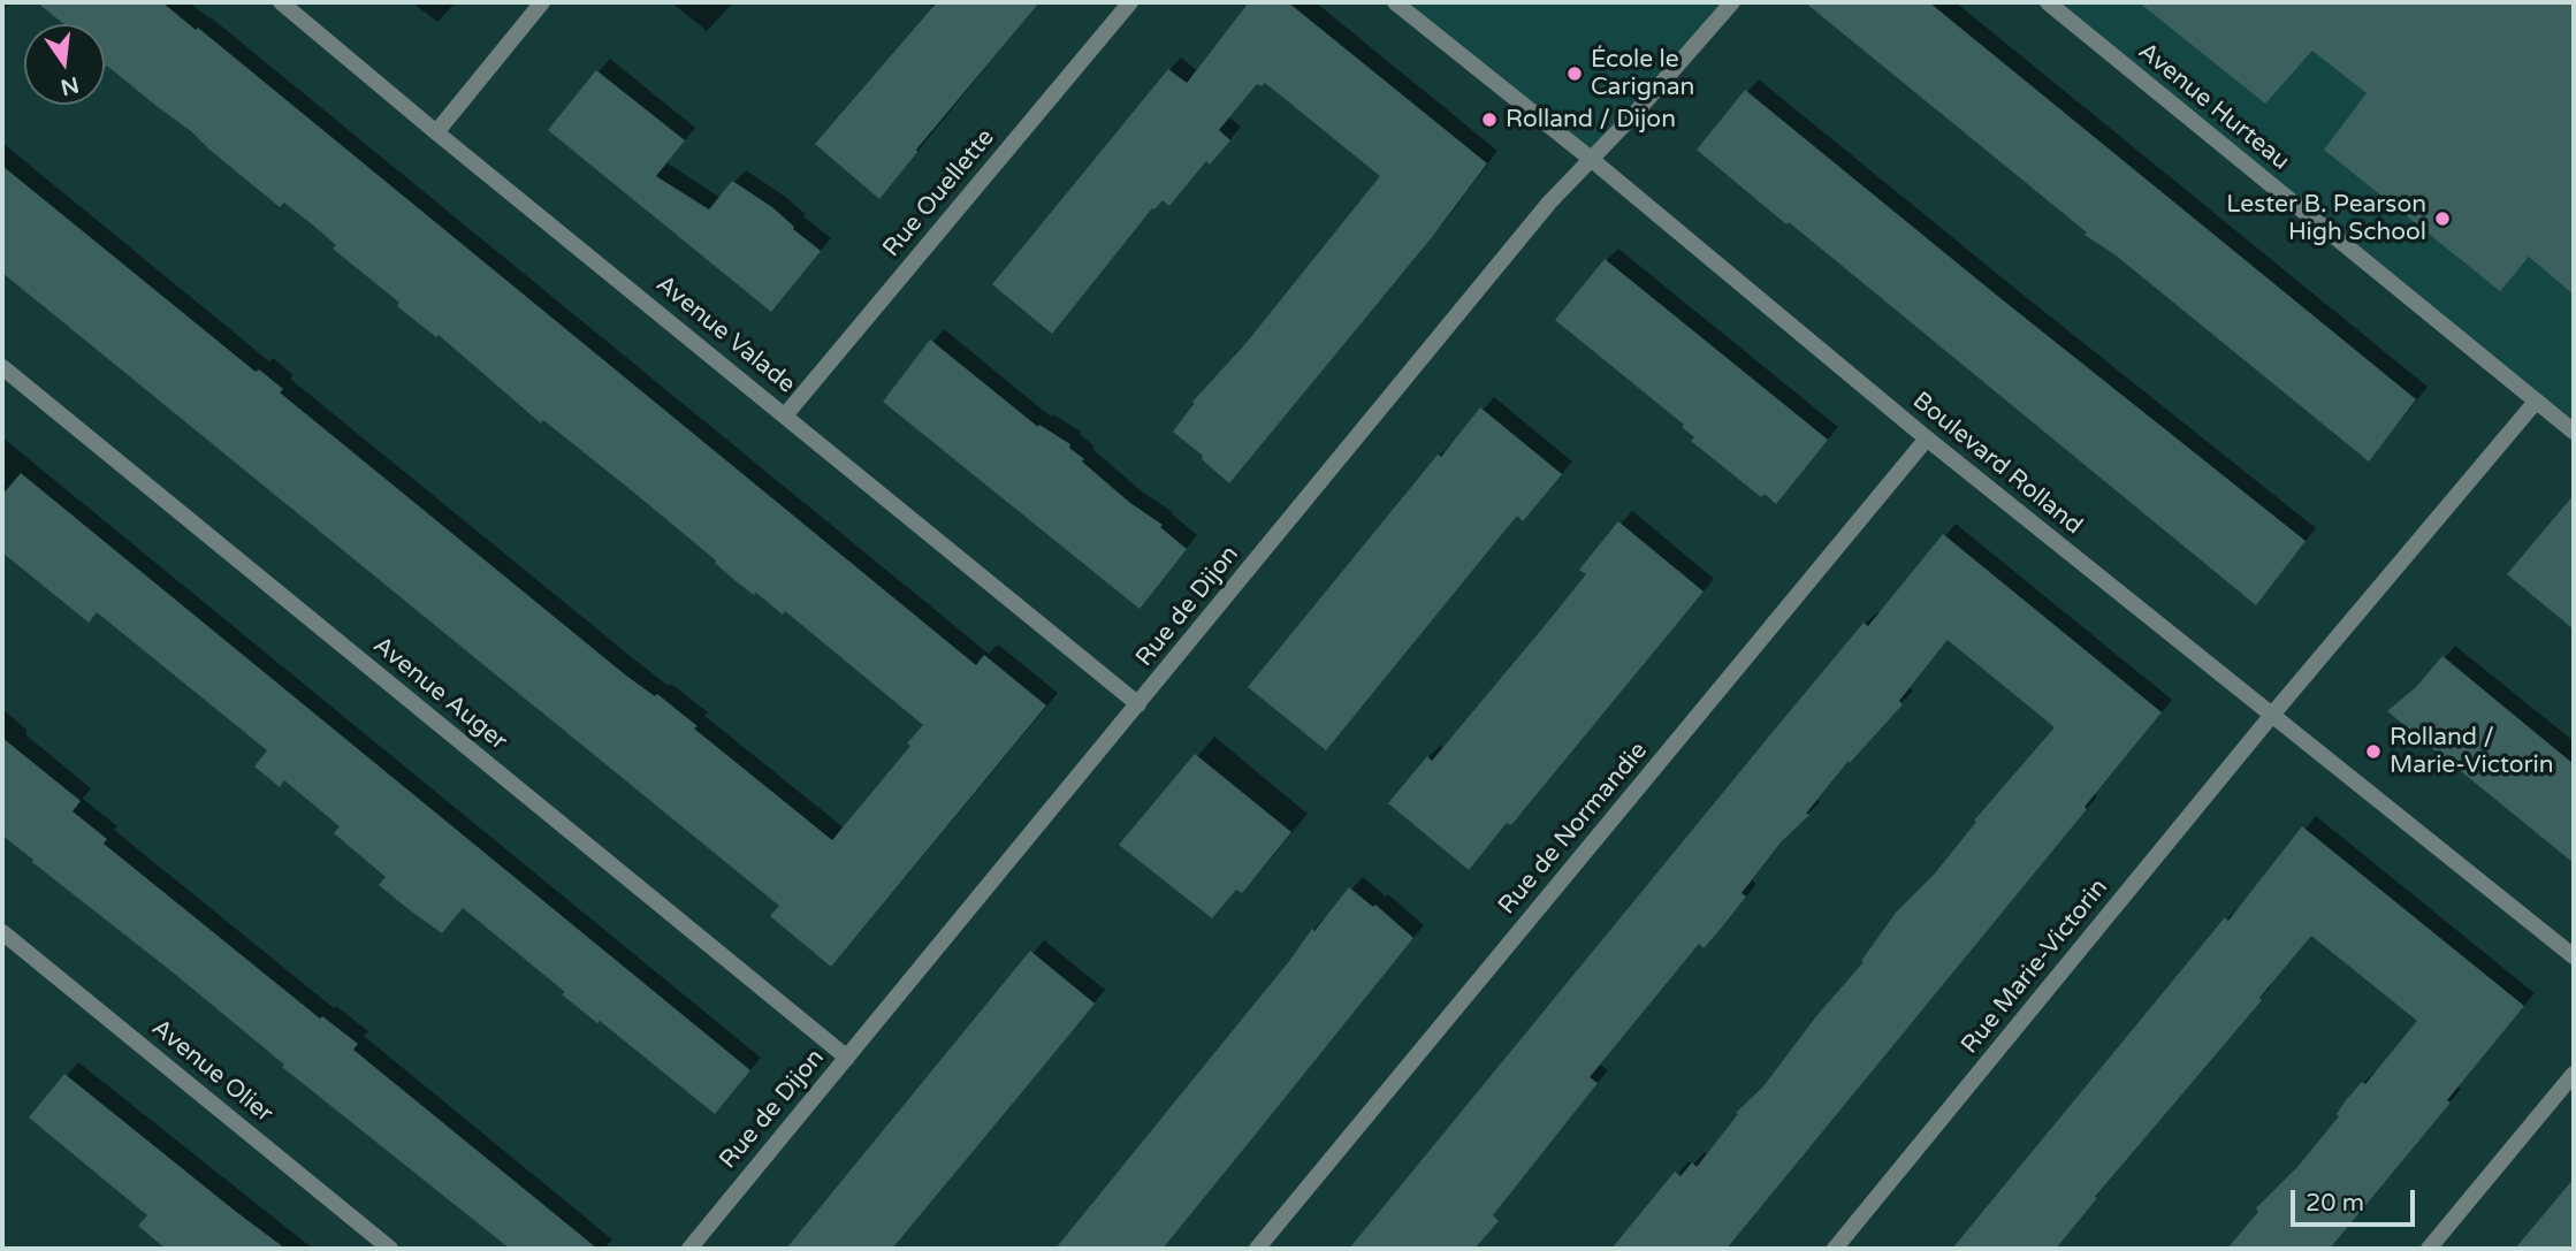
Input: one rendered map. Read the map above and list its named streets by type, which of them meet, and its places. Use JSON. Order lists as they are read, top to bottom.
{
  "streets": {
    "street": [
      "Avenue Hurteau",
      "Rue Ouellette",
      "Avenue Valade",
      "Boulevard Rolland",
      "Rue de Dijon",
      "Avenue Auger",
      "Rue de Normandie",
      "Rue Marie-Victorin",
      "Avenue Olier"
    ]
  },
  "crossings": [
    ["Avenue Hurteau", "Rue Marie-Victorin"],
    ["Rue Ouellette", "Avenue Valade"],
    ["Avenue Valade", "Rue de Dijon"],
    ["Boulevard Rolland", "Rue de Dijon"],
    ["Boulevard Rolland", "Rue de Normandie"],
    ["Boulevard Rolland", "Rue Marie-Victorin"],
    ["Rue de Dijon", "Avenue Auger"]
  ],
  "places": [
    "École le Carignan",
    "Rolland / Dijon",
    "Lester B. Pearson High School",
    "Rolland / Marie-Victorin"
  ],
  "scale_bar": "20 m",
  "north": "bottom"
}
